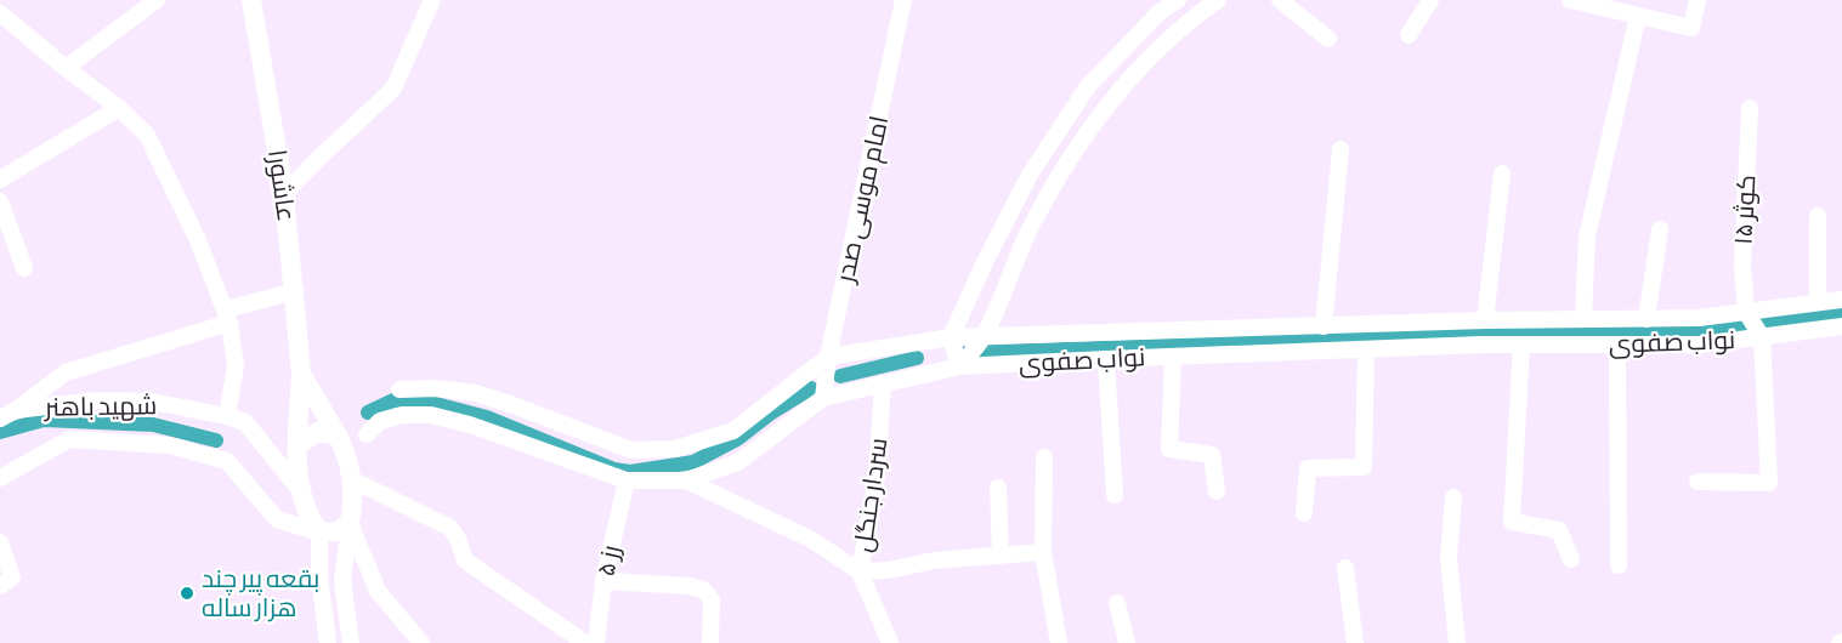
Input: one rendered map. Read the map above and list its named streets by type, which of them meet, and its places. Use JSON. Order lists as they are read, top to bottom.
{
  "streets": {
    "main road": ["عاشورا"],
    "street": [
      "امام موسی صدر",
      "کوثر ۱۵",
      "نواب صفوی",
      "شهید باهنر",
      "سردار جنگل",
      "رز ۵"
    ]
  },
  "crossings": [
    ["عاشورا", "شهید باهنر"],
    ["امام موسی صدر", "نواب صفوی"],
    ["کوثر ۱۵", "نواب صفوی"],
    ["نواب صفوی", "سردار جنگل"],
    ["نواب صفوی", "رز ۵"]
  ],
  "places": ["بقعه پیر چند هزار ساله"]
}
